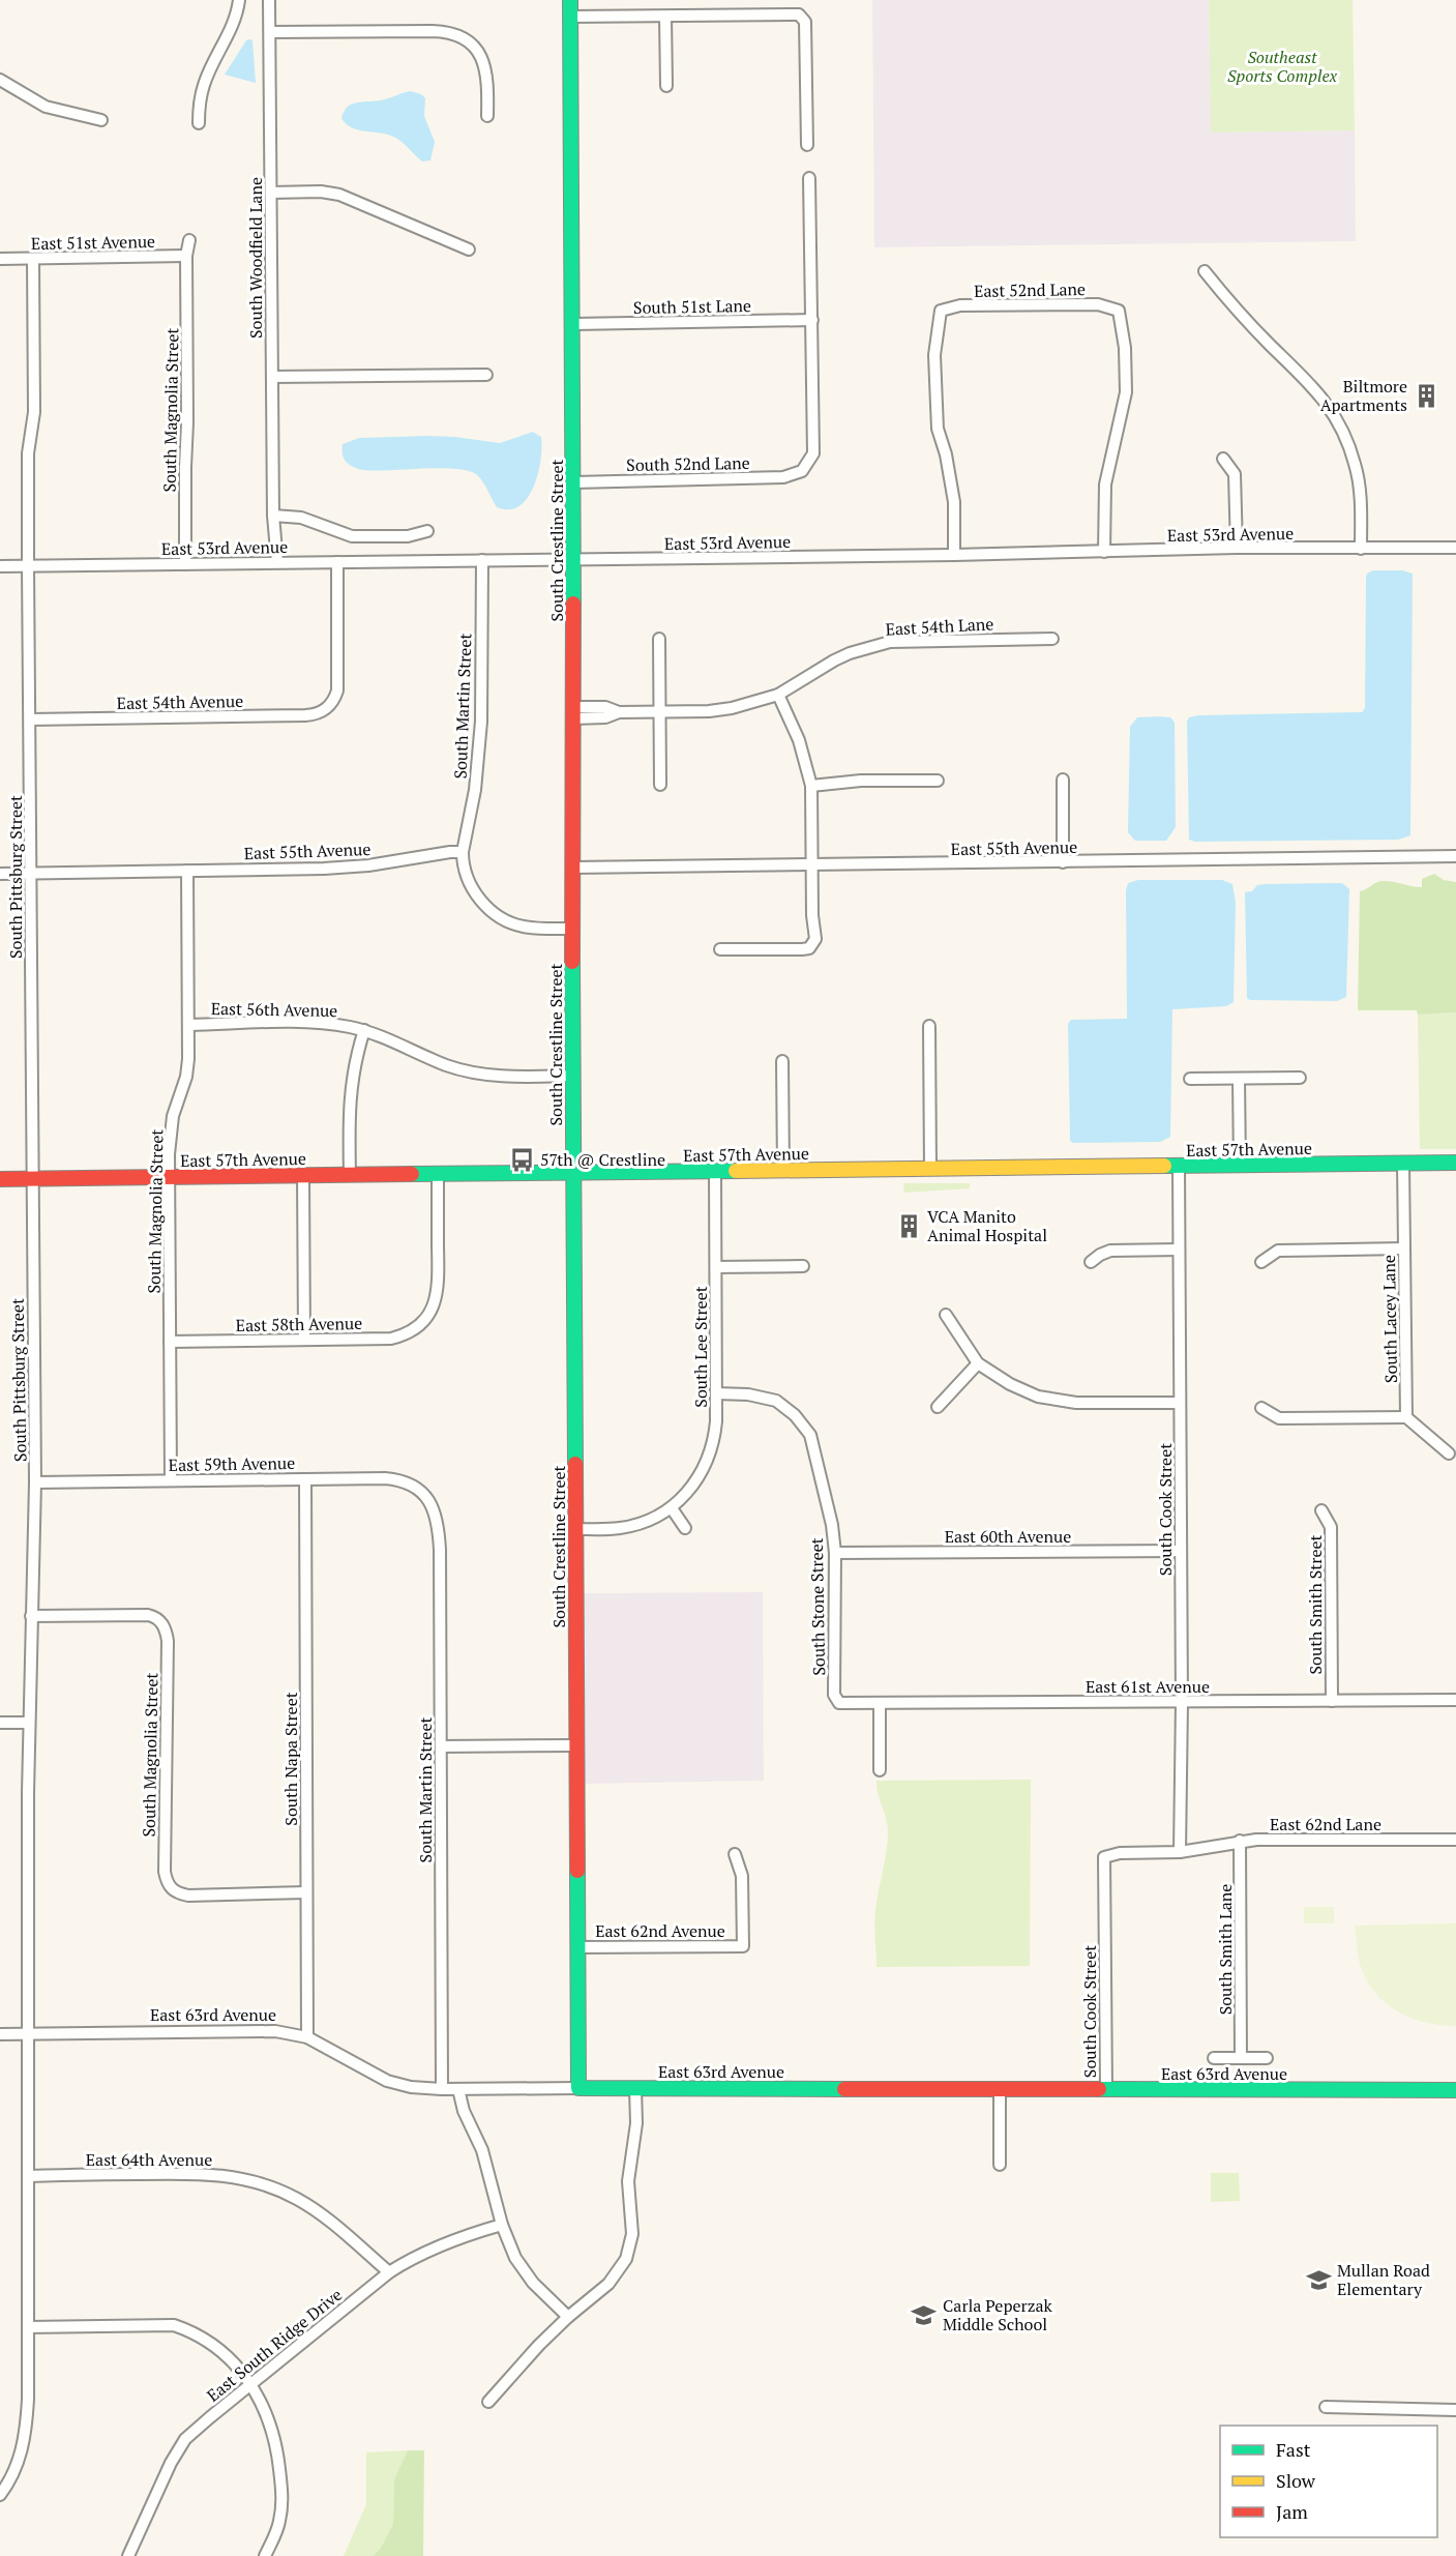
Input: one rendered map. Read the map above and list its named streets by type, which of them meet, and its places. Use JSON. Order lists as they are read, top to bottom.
{
  "streets": {
    "street": [
      "East 51st Avenue",
      "South Woodfield Lane",
      "East 52nd Lane",
      "South 51st Lane",
      "South Magnolia Street",
      "South 52nd Lane",
      "East 53rd Avenue",
      "South Crestline Street",
      "East 54th Lane",
      "East 54th Avenue",
      "South Martin Street",
      "East 55th Avenue",
      "South Pittsburg Street",
      "East 56th Avenue",
      "East 57th Avenue",
      "South Lacey Lane",
      "East 58th Avenue",
      "South Lee Street",
      "East 59th Avenue",
      "South Cook Street",
      "East 60th Avenue",
      "South Smith Street",
      "South Stone Street",
      "East 61st Avenue",
      "South Napa Street",
      "East 62nd Lane",
      "East 62nd Avenue",
      "South Smith Lane",
      "East 63rd Avenue",
      "East 64th Avenue",
      "East South Ridge Drive"
    ]
  },
  "crossings": [
    ["East 51st Avenue", "South Magnolia Street"],
    ["East 51st Avenue", "South Pittsburg Street"],
    ["South Woodfield Lane", "East 53rd Avenue"],
    ["East 52nd Lane", "East 53rd Avenue"],
    ["South 51st Lane", "South 52nd Lane"],
    ["South 51st Lane", "South Crestline Street"],
    ["South Magnolia Street", "East 53rd Avenue"],
    ["South Magnolia Street", "East 55th Avenue"],
    ["South Magnolia Street", "South Pittsburg Street"],
    ["South Magnolia Street", "East 56th Avenue"],
    ["South Magnolia Street", "East 57th Avenue"],
    ["South Magnolia Street", "East 58th Avenue"],
    ["South Magnolia Street", "East 59th Avenue"],
    ["South Magnolia Street", "South Napa Street"],
    ["South 52nd Lane", "South Crestline Street"],
    ["East 53rd Avenue", "South Crestline Street"],
    ["East 53rd Avenue", "East 54th Avenue"],
    ["East 53rd Avenue", "South Martin Street"],
    ["East 53rd Avenue", "South Pittsburg Street"],
    ["South Crestline Street", "East 54th Lane"],
    ["South Crestline Street", "East 55th Avenue"],
    ["South Crestline Street", "East 56th Avenue"],
    ["South Crestline Street", "East 57th Avenue"],
    ["South Crestline Street", "South Lee Street"],
    ["South Crestline Street", "East 62nd Avenue"],
    ["South Crestline Street", "East 63rd Avenue"],
    ["East 54th Avenue", "South Pittsburg Street"],
    ["South Martin Street", "East 55th Avenue"],
    ["South Martin Street", "East 59th Avenue"],
    ["South Martin Street", "East 63rd Avenue"],
    ["East 55th Avenue", "South Pittsburg Street"],
    ["South Pittsburg Street", "East 57th Avenue"],
    ["South Pittsburg Street", "East 59th Avenue"],
    ["South Pittsburg Street", "East 63rd Avenue"],
    ["South Pittsburg Street", "East 64th Avenue"],
    ["East 57th Avenue", "South Lacey Lane"],
    ["East 57th Avenue", "East 58th Avenue"],
    ["East 57th Avenue", "South Lee Street"],
    ["East 57th Avenue", "South Cook Street"],
    ["South Lee Street", "South Stone Street"],
    ["East 59th Avenue", "South Napa Street"],
    ["South Cook Street", "East 60th Avenue"],
    ["South Cook Street", "East 61st Avenue"],
    ["South Cook Street", "East 62nd Lane"],
    ["South Cook Street", "East 63rd Avenue"],
    ["East 60th Avenue", "South Stone Street"],
    ["South Smith Street", "East 61st Avenue"],
    ["South Stone Street", "East 61st Avenue"],
    ["South Napa Street", "East 63rd Avenue"],
    ["East 62nd Lane", "South Smith Lane"],
    ["East 64th Avenue", "East South Ridge Drive"]
  ],
  "parks": ["Southeast Sports Complex"],
  "places": {
    "building": ["Biltmore Apartments", "VCA Manito Animal Hospital"],
    "bus stop": ["57th @ Crestline"],
    "school or university": ["Mullan Road Elementary", "Carla Peperzak Middle School"]
  },
  "legend": ["Fast", "Slow", "Jam"]
}
